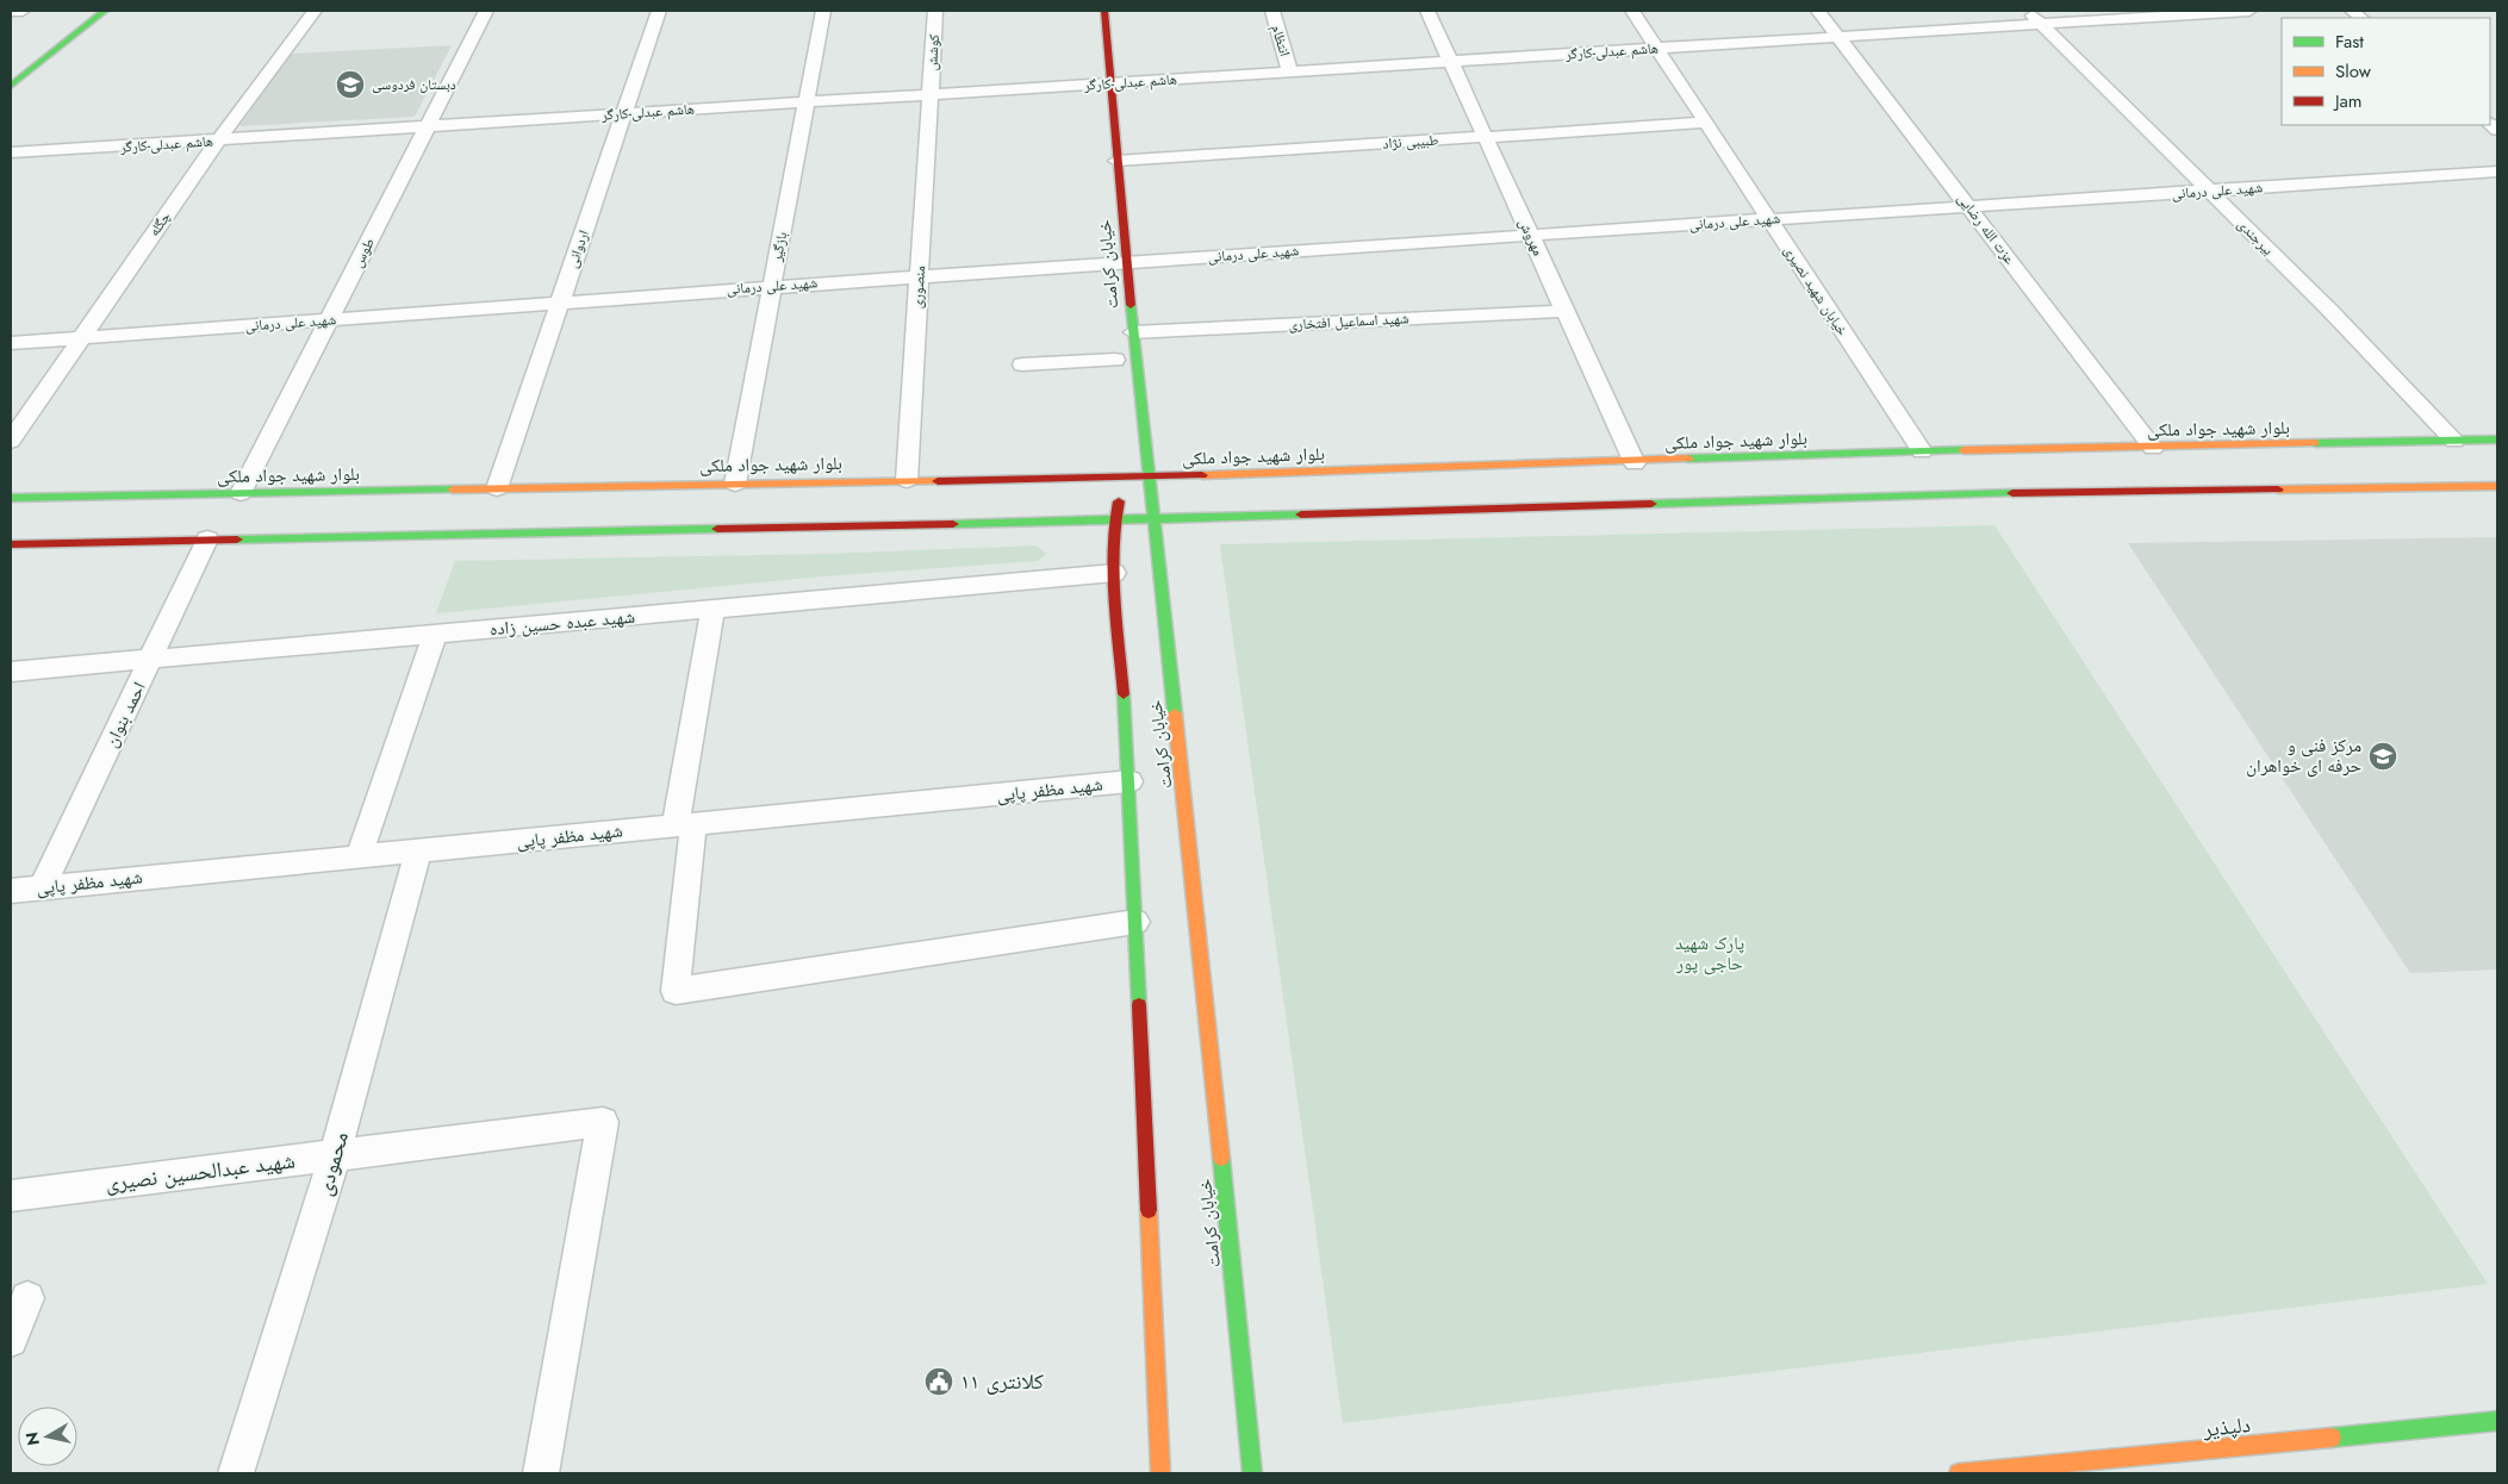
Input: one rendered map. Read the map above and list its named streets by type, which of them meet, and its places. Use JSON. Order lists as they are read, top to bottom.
{
  "streets": {
    "main road": ["خیابان کرامت", "بلوار شهید جواد ملکی", "دلپذیر"],
    "street": [
      "انتظام",
      "هاشم عبدلی-کارگر",
      "کوشش",
      "طبیبی نژاد",
      "شهید علی درمانی",
      "چگله",
      "عزت الله رضایی",
      "مهروش",
      "بیرجندی",
      "بازگیر",
      "اردوانی",
      "طوس",
      "منصوری",
      "خیابان شهید نصیری",
      "شهید اسماعیل افتخاری",
      "شهید عبده حسین زاده",
      "احمد بنوان",
      "شهید مظفر پاپی",
      "محمودی",
      "شهید عبدالحسین نصیری"
    ]
  },
  "crossings": [
    ["انتظام", "هاشم عبدلی-کارگر"],
    ["هاشم عبدلی-کارگر", "کوشش"],
    ["هاشم عبدلی-کارگر", "چگله"],
    ["هاشم عبدلی-کارگر", "عزت الله رضایی"],
    ["هاشم عبدلی-کارگر", "مهروش"],
    ["هاشم عبدلی-کارگر", "بیرجندی"],
    ["هاشم عبدلی-کارگر", "بازگیر"],
    ["هاشم عبدلی-کارگر", "اردوانی"],
    ["هاشم عبدلی-کارگر", "طوس"],
    ["هاشم عبدلی-کارگر", "خیابان کرامت"],
    ["هاشم عبدلی-کارگر", "منصوری"],
    ["هاشم عبدلی-کارگر", "خیابان شهید نصیری"],
    ["کوشش", "منصوری"],
    ["طبیبی نژاد", "مهروش"],
    ["طبیبی نژاد", "خیابان کرامت"],
    ["طبیبی نژاد", "خیابان شهید نصیری"],
    ["شهید علی درمانی", "چگله"],
    ["شهید علی درمانی", "عزت الله رضایی"],
    ["شهید علی درمانی", "مهروش"],
    ["شهید علی درمانی", "بیرجندی"],
    ["شهید علی درمانی", "بازگیر"],
    ["شهید علی درمانی", "اردوانی"],
    ["شهید علی درمانی", "طوس"],
    ["شهید علی درمانی", "خیابان کرامت"],
    ["شهید علی درمانی", "منصوری"],
    ["شهید علی درمانی", "خیابان شهید نصیری"],
    ["عزت الله رضایی", "بلوار شهید جواد ملکی"],
    ["مهروش", "شهید اسماعیل افتخاری"],
    ["مهروش", "بلوار شهید جواد ملکی"],
    ["بیرجندی", "بلوار شهید جواد ملکی"],
    ["بازگیر", "بلوار شهید جواد ملکی"],
    ["اردوانی", "بلوار شهید جواد ملکی"],
    ["طوس", "بلوار شهید جواد ملکی"],
    ["خیابان کرامت", "شهید اسماعیل افتخاری"],
    ["خیابان کرامت", "بلوار شهید جواد ملکی"],
    ["خیابان کرامت", "شهید عبده حسین زاده"],
    ["خیابان کرامت", "شهید مظفر پاپی"],
    ["منصوری", "بلوار شهید جواد ملکی"],
    ["خیابان شهید نصیری", "بلوار شهید جواد ملکی"],
    ["شهید عبده حسین زاده", "احمد بنوان"],
    ["احمد بنوان", "شهید مظفر پاپی"],
    ["شهید مظفر پاپی", "محمودی"],
    ["محمودی", "شهید عبدالحسین نصیری"]
  ],
  "parks": ["پارک شهید حاجی پور"],
  "places": {
    "school or university": ["دبستان فردوسی", "مرکز فنی و حرفه ای خواهران"],
    "public building": ["کلانتری ۱۱"]
  },
  "legend": ["Fast", "Slow", "Jam"],
  "north": "left"
}
